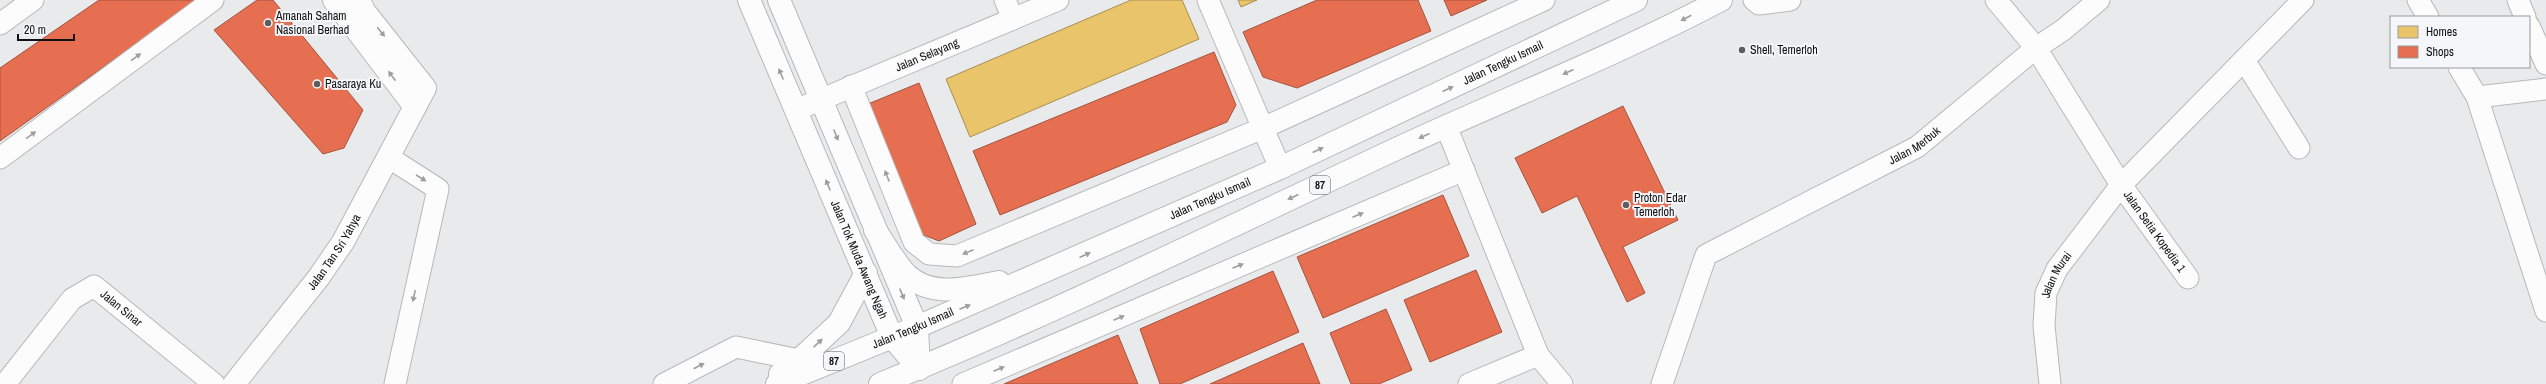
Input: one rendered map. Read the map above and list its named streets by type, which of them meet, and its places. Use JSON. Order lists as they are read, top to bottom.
{
  "streets": {
    "main road": [
      "Jalan Tengku Ismail",
      "87",
      "Jalan Tan Sri Yahya",
      "Jalan Tok Muda Awang Ngah"
    ],
    "street": [
      "Jalan Selayang",
      "Jalan Merbuk",
      "Jalan Setia Kopedia 1",
      "Jalan Murai",
      "Jalan Sinar"
    ]
  },
  "crossings": [
    ["Jalan Selayang", "Jalan Tok Muda Awang Ngah"],
    ["Jalan Tengku Ismail", "Jalan Tok Muda Awang Ngah"],
    ["Jalan Merbuk", "Jalan Setia Kopedia 1"],
    ["87", "Jalan Tok Muda Awang Ngah"],
    ["Jalan Setia Kopedia 1", "Jalan Murai"]
  ],
  "places": [
    "Amanah Saham Nasional Berhad",
    "Shell, Temerloh",
    "Pasaraya Ku",
    "Proton Edar Temerloh"
  ],
  "legend": ["Homes", "Shops"],
  "scale_bar": "20 m"
}
